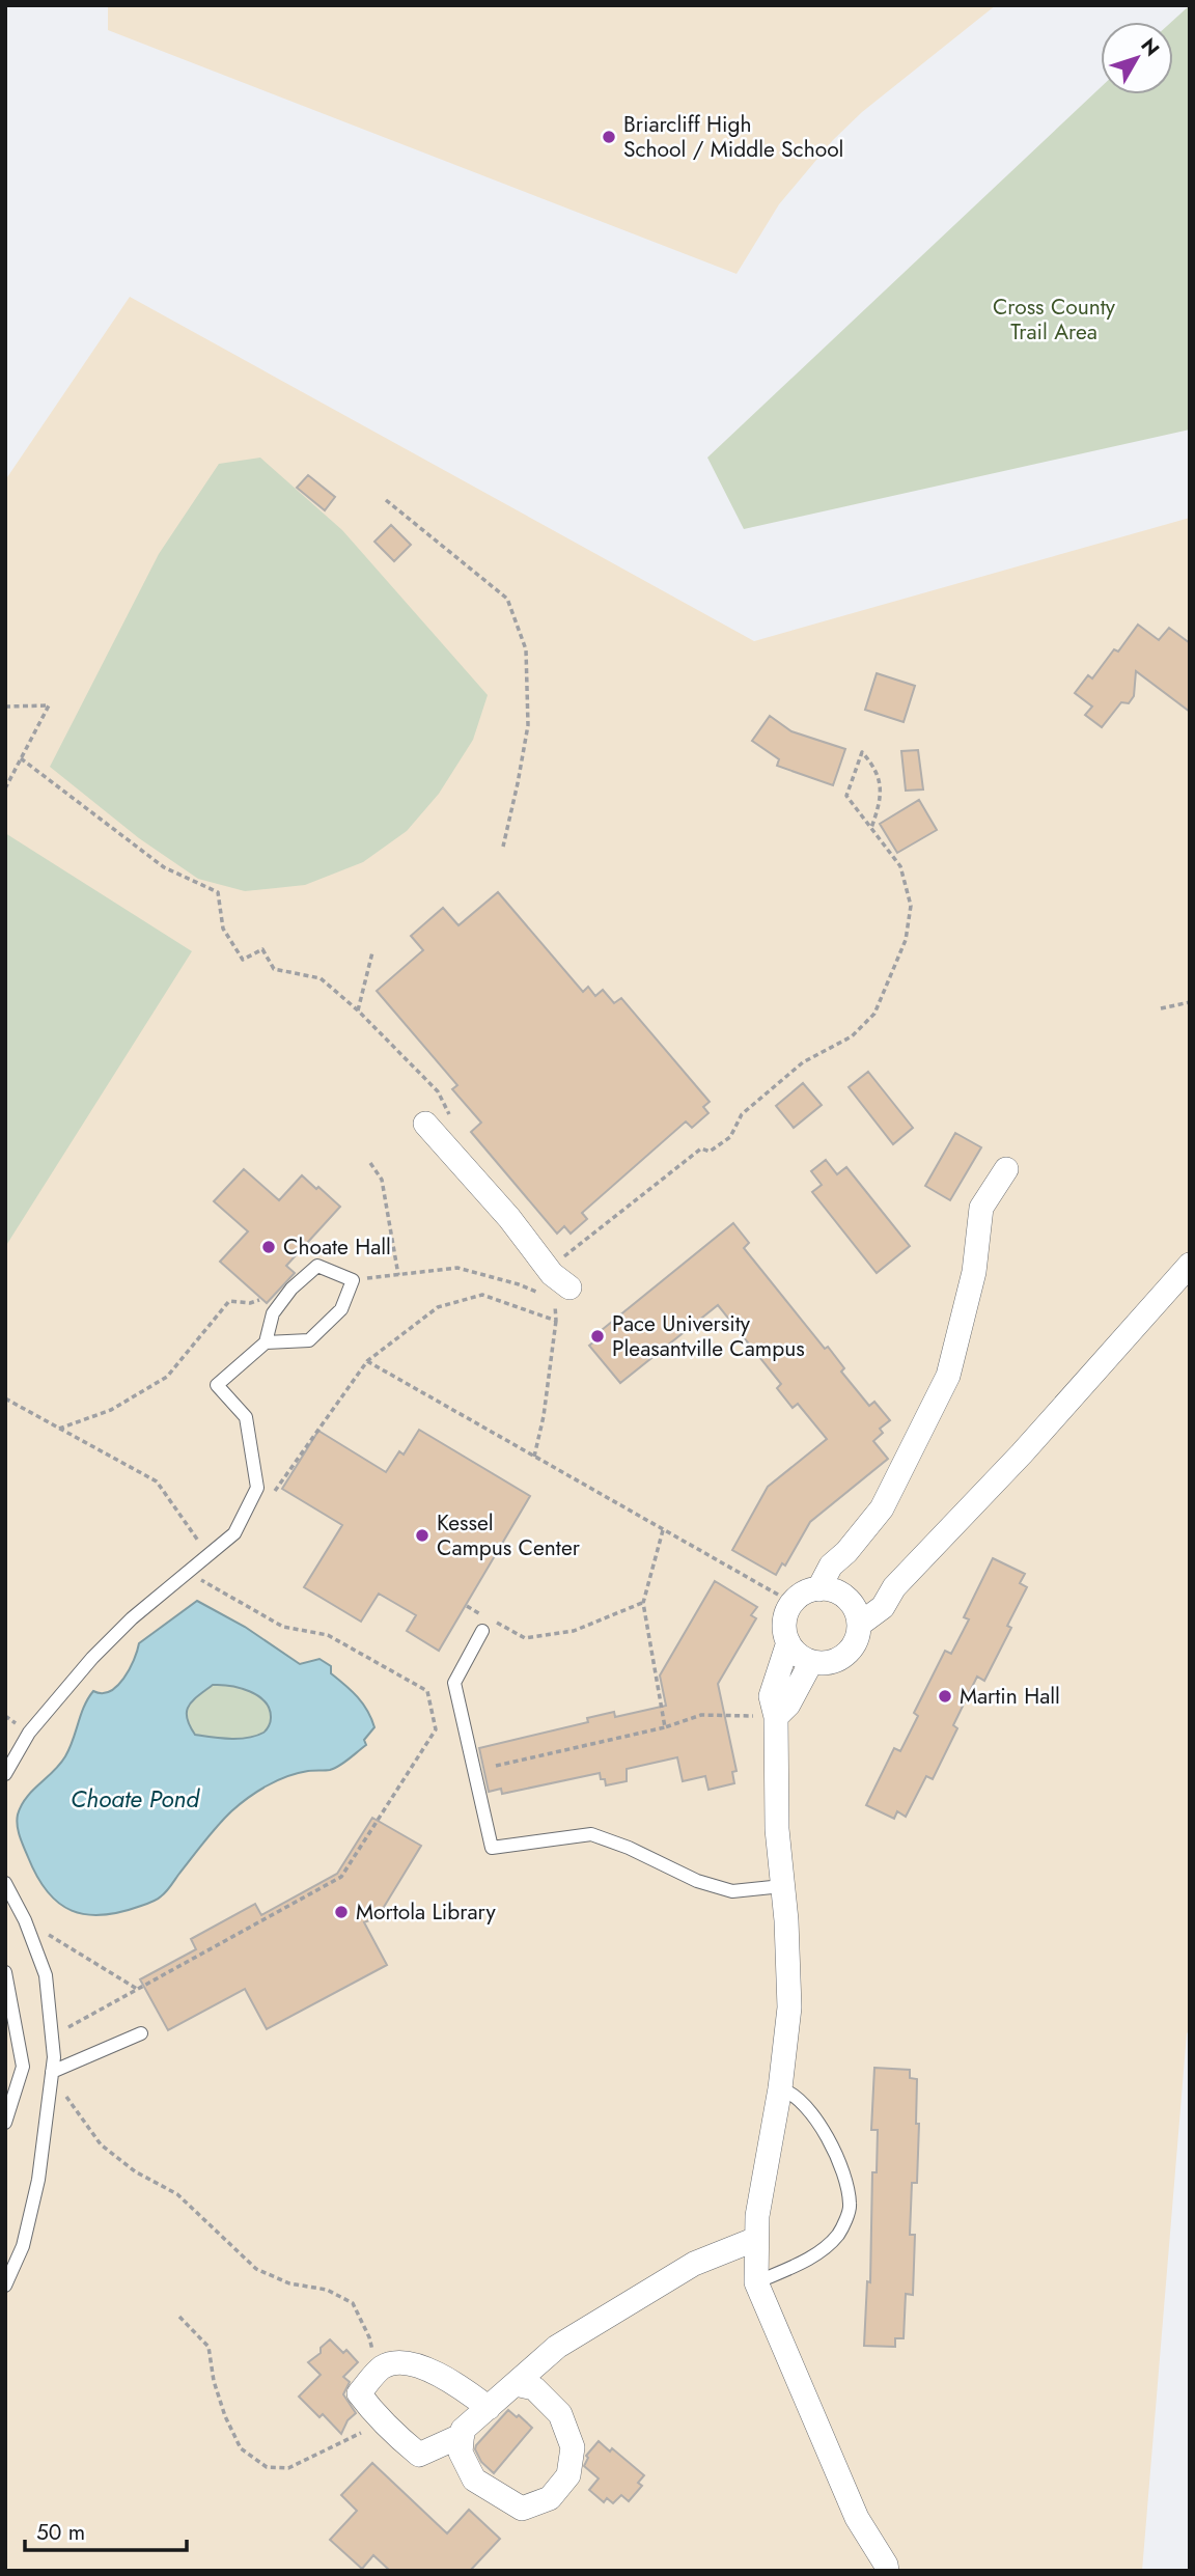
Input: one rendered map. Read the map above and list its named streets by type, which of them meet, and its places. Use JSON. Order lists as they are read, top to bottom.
{
  "water": ["Choate Pond"],
  "parks": ["Cross County Trail Area"],
  "places": [
    "Briarcliff High School / Middle School",
    "Choate Hall",
    "Pace University Pleasantville Campus",
    "Kessel Campus Center",
    "Martin Hall",
    "Mortola Library"
  ],
  "scale_bar": "50 m",
  "north": "top right"
}
